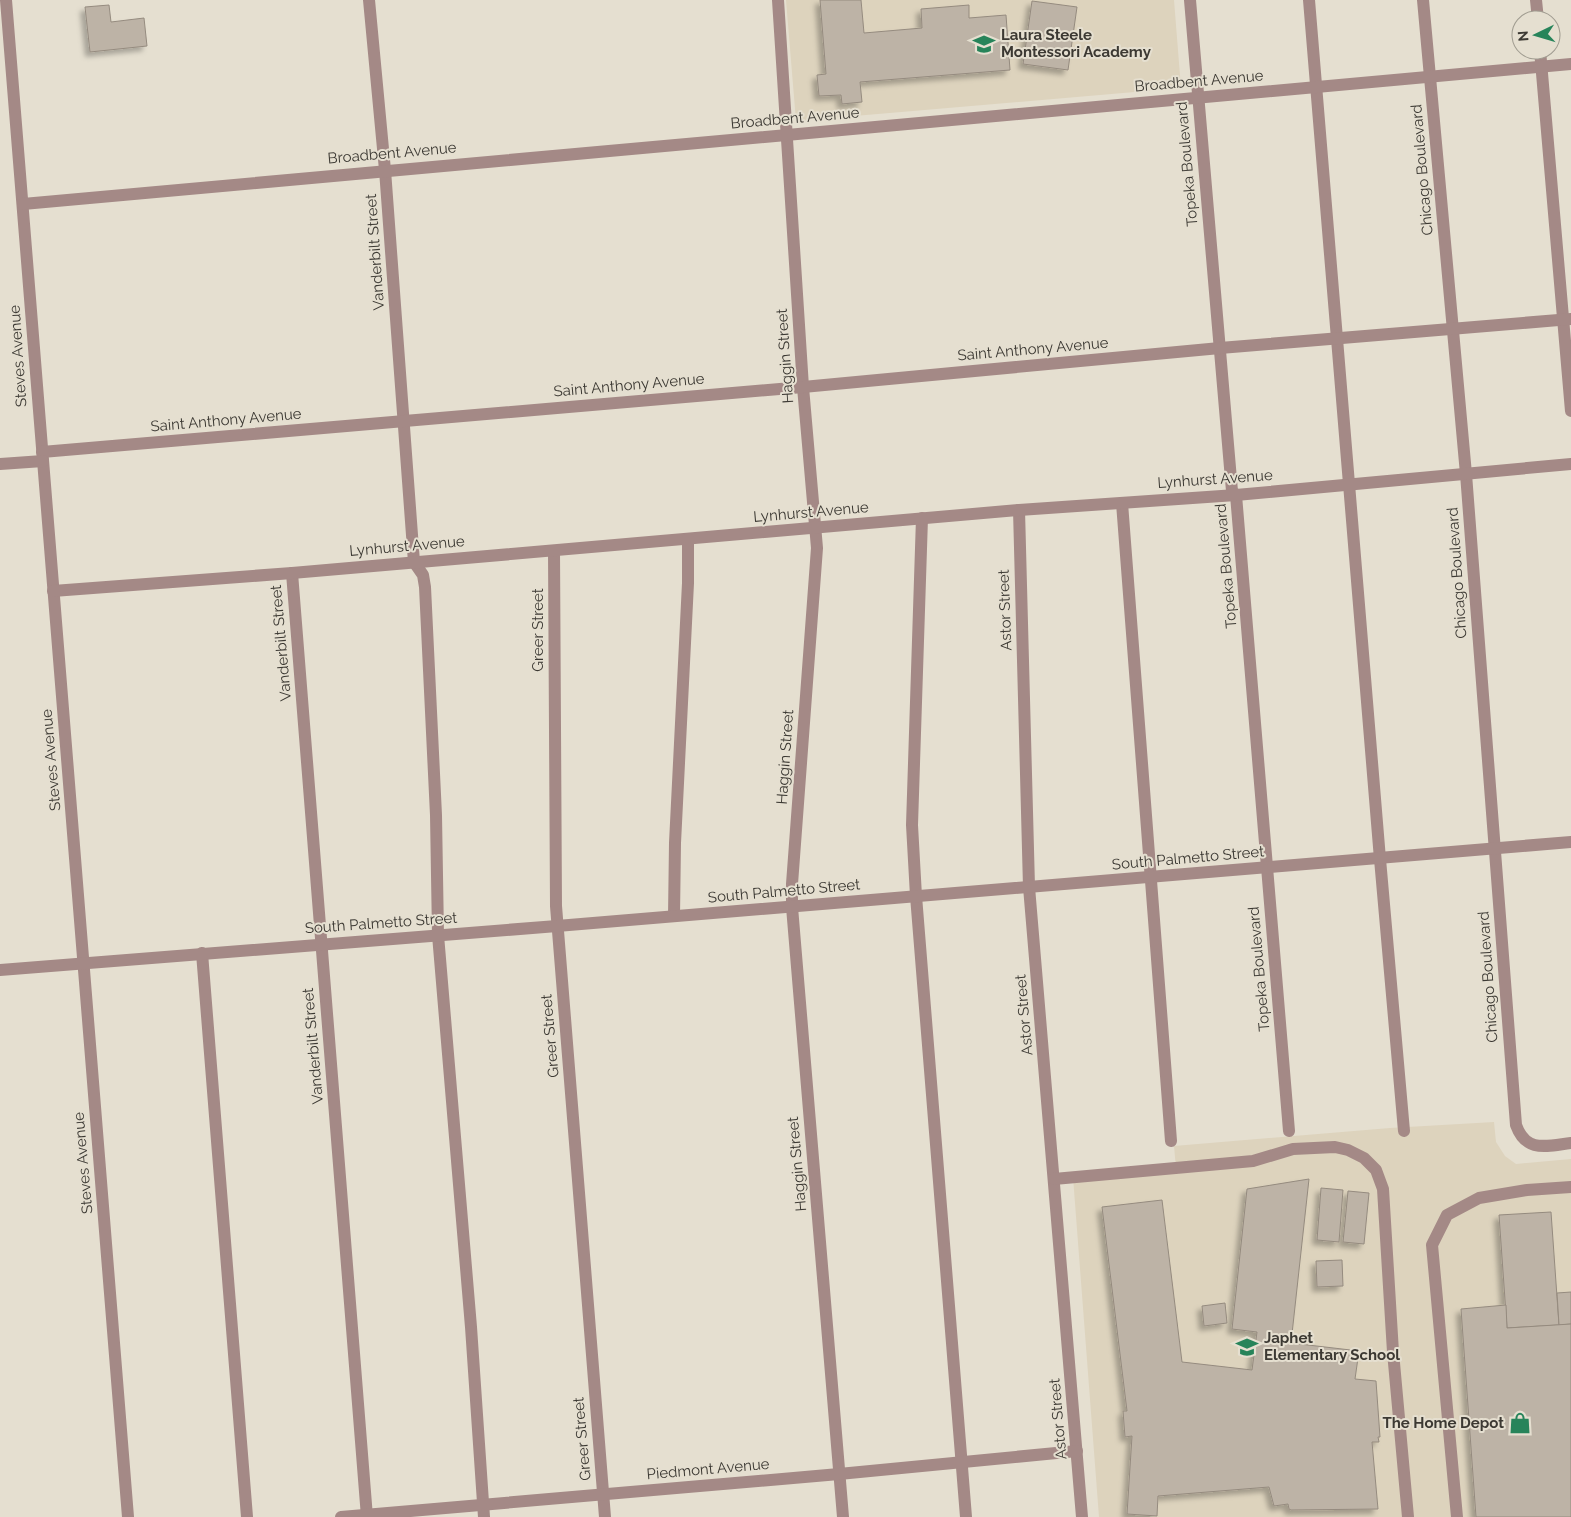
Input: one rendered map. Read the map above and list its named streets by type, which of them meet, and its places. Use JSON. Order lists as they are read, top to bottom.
{
  "streets": {
    "street": [
      "Broadbent Avenue",
      "Topeka Boulevard",
      "Chicago Boulevard",
      "Vanderbilt Street",
      "Saint Anthony Avenue",
      "Steves Avenue",
      "Haggin Street",
      "Lynhurst Avenue",
      "Astor Street",
      "Greer Street",
      "South Palmetto Street",
      "Piedmont Avenue"
    ]
  },
  "crossings": [
    ["Broadbent Avenue", "Topeka Boulevard"],
    ["Broadbent Avenue", "Chicago Boulevard"],
    ["Broadbent Avenue", "Vanderbilt Street"],
    ["Broadbent Avenue", "Steves Avenue"],
    ["Broadbent Avenue", "Haggin Street"],
    ["Topeka Boulevard", "Saint Anthony Avenue"],
    ["Topeka Boulevard", "Lynhurst Avenue"],
    ["Topeka Boulevard", "South Palmetto Street"],
    ["Chicago Boulevard", "Saint Anthony Avenue"],
    ["Chicago Boulevard", "Lynhurst Avenue"],
    ["Chicago Boulevard", "South Palmetto Street"],
    ["Vanderbilt Street", "Saint Anthony Avenue"],
    ["Vanderbilt Street", "Lynhurst Avenue"],
    ["Vanderbilt Street", "South Palmetto Street"],
    ["Vanderbilt Street", "Piedmont Avenue"],
    ["Saint Anthony Avenue", "Steves Avenue"],
    ["Saint Anthony Avenue", "Haggin Street"],
    ["Steves Avenue", "Lynhurst Avenue"],
    ["Steves Avenue", "South Palmetto Street"],
    ["Haggin Street", "Lynhurst Avenue"],
    ["Haggin Street", "South Palmetto Street"],
    ["Haggin Street", "Piedmont Avenue"],
    ["Lynhurst Avenue", "Astor Street"],
    ["Lynhurst Avenue", "Greer Street"],
    ["Astor Street", "South Palmetto Street"],
    ["Astor Street", "Piedmont Avenue"],
    ["Greer Street", "South Palmetto Street"],
    ["Greer Street", "Piedmont Avenue"]
  ],
  "places": {
    "school or university": ["Laura Steele Montessori Academy", "Japhet Elementary School"],
    "shop": ["The Home Depot"]
  },
  "north": "left"
}
